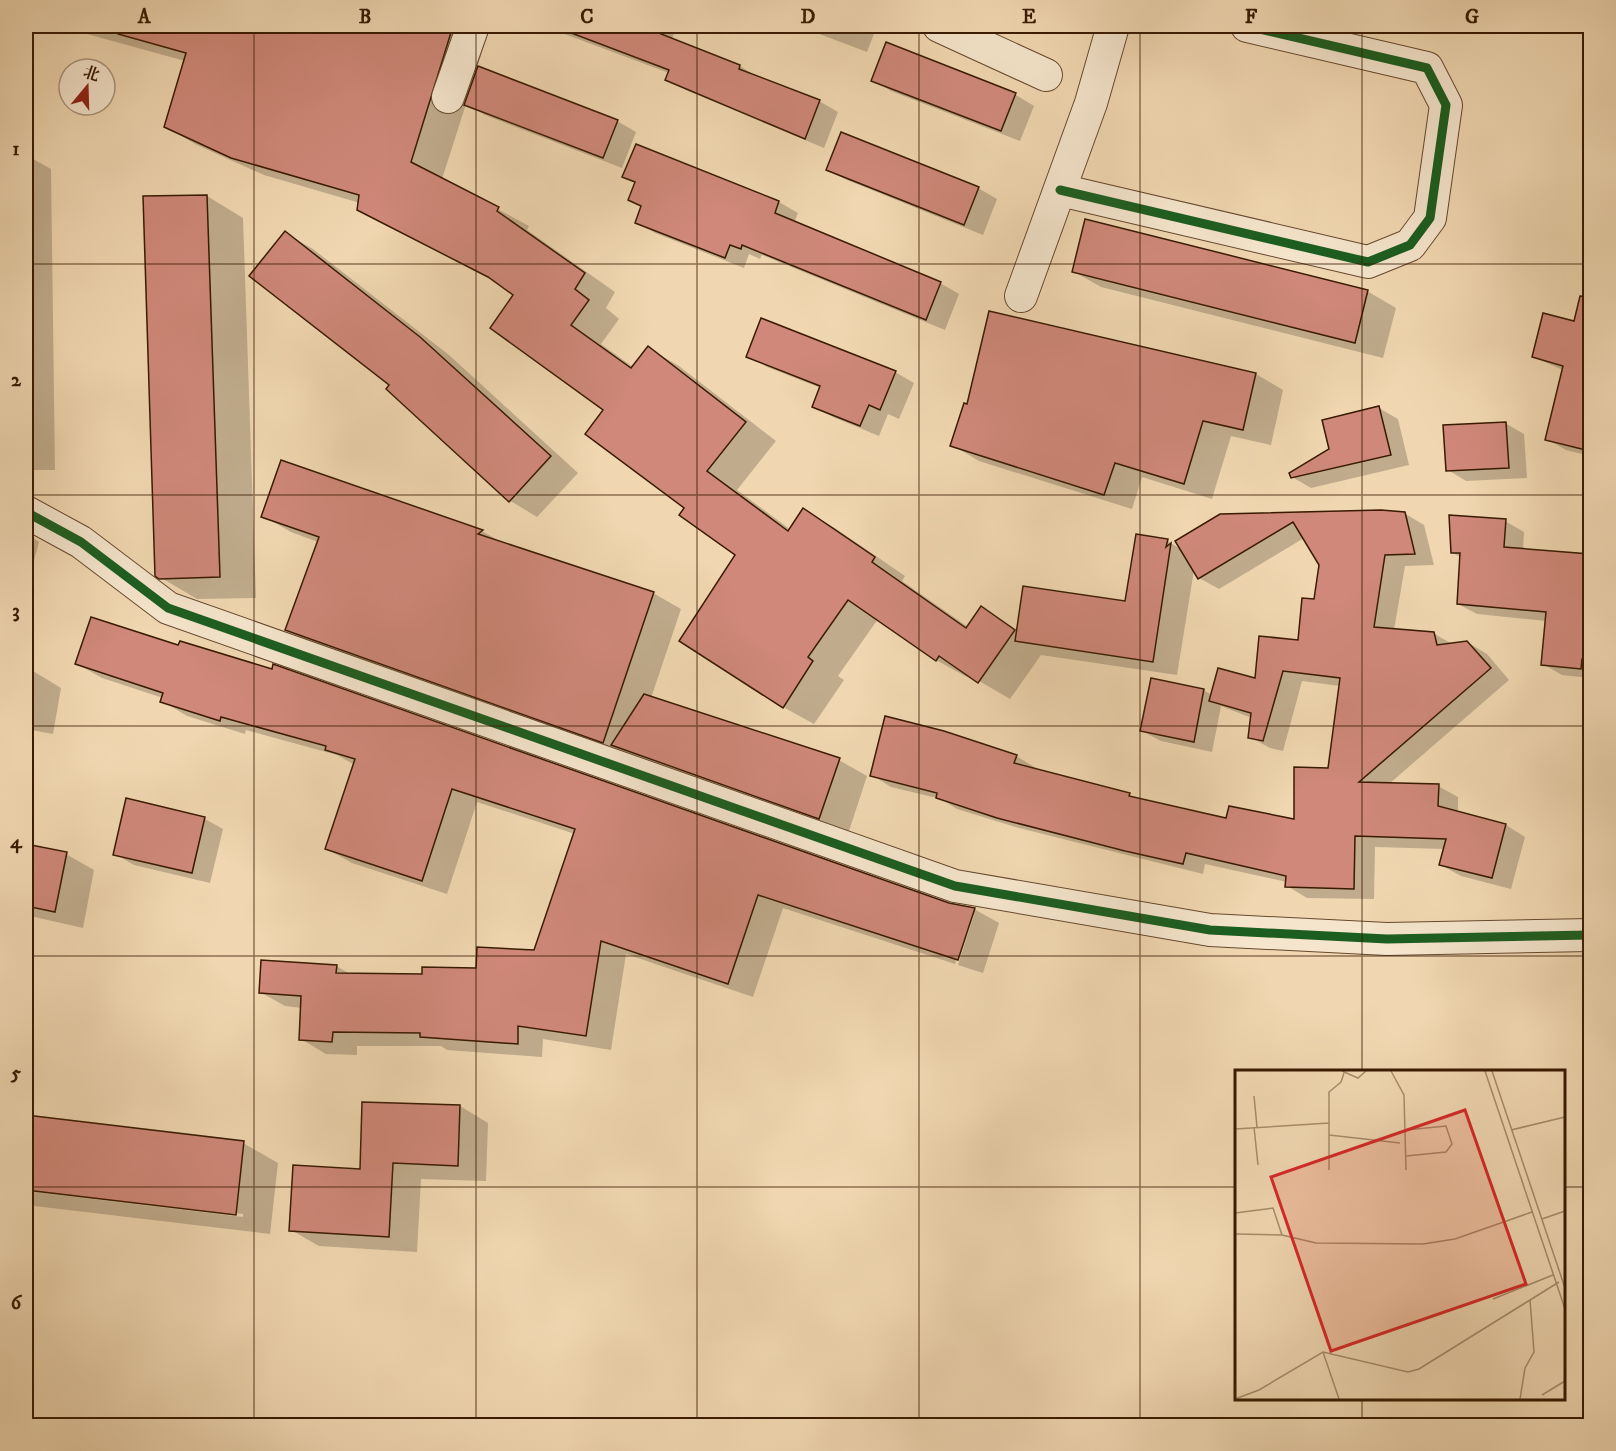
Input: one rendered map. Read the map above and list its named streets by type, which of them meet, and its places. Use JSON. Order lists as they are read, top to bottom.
{
  "north": "top",
  "grid": {
    "columns": [
      "A",
      "B",
      "C",
      "D",
      "E",
      "F",
      "G"
    ],
    "rows": [
      "1",
      "2",
      "3",
      "4",
      "5",
      "6"
    ]
  }
}
